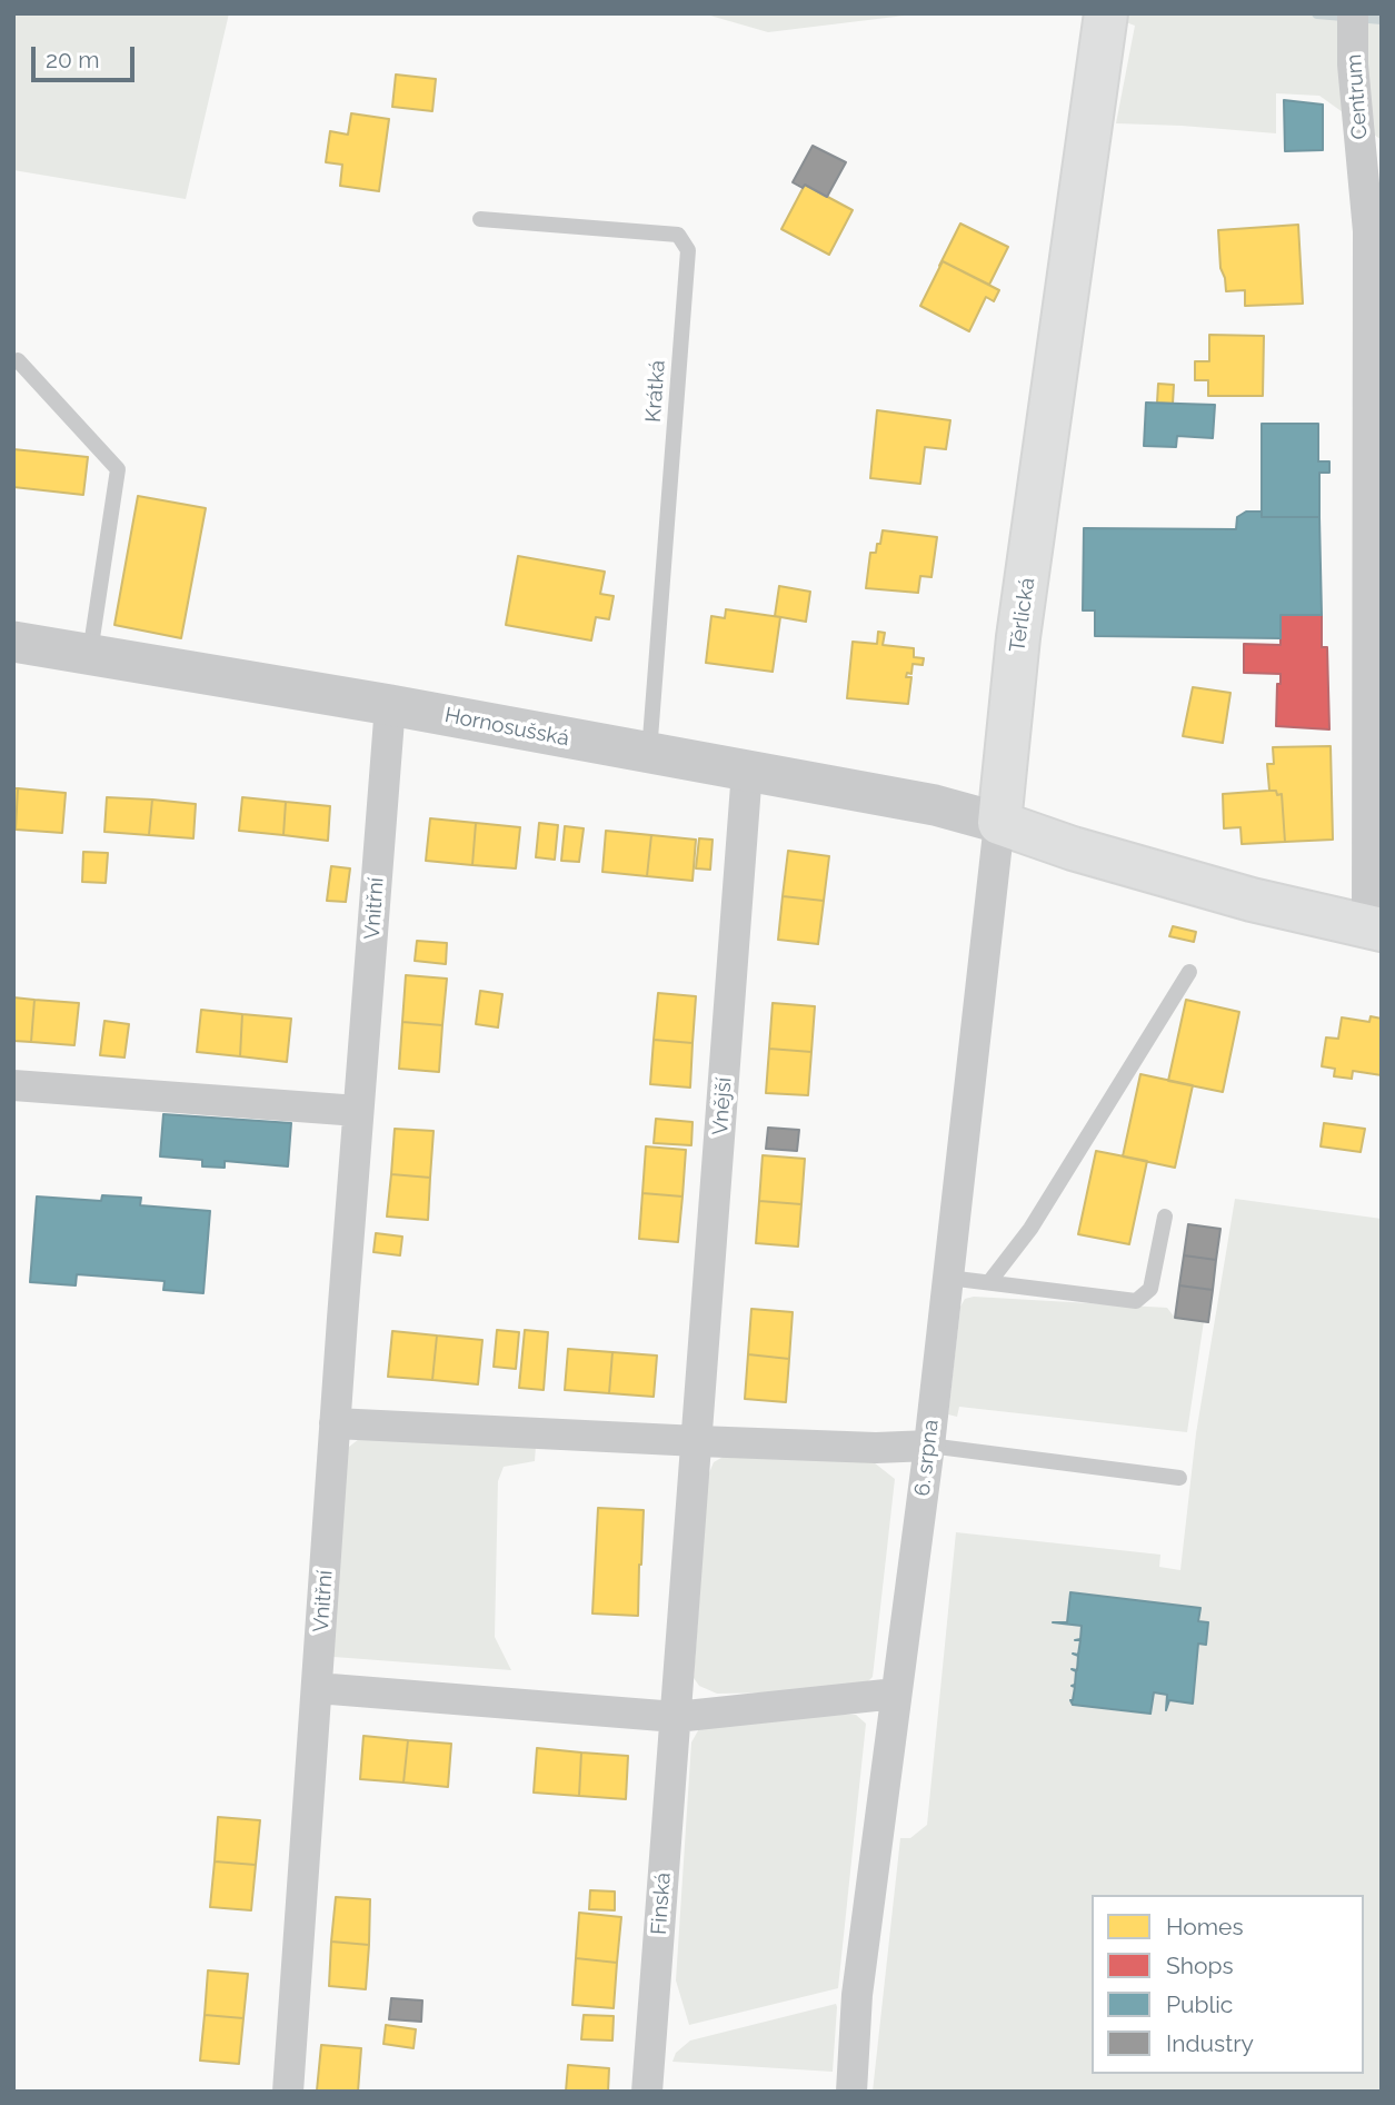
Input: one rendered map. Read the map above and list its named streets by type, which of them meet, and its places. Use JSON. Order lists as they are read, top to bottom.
{
  "streets": {
    "main road": ["Těrlická"],
    "street": [
      "Centrum",
      "Hornosušská",
      "Vnitřní",
      "Vnější",
      "6. srpna",
      "Finská"
    ],
    "lane": ["Krátká"]
  },
  "crossings": [
    ["Krátká", "Hornosušská"],
    ["Těrlická", "Hornosušská"],
    ["Těrlická", "6. srpna"],
    ["Hornosušská", "Vnitřní"],
    ["Hornosušská", "Vnější"],
    ["Hornosušská", "6. srpna"],
    ["Vnější", "Finská"]
  ],
  "legend": [
    "Homes",
    "Shops",
    "Public",
    "Industry"
  ],
  "scale_bar": "20 m"
}
